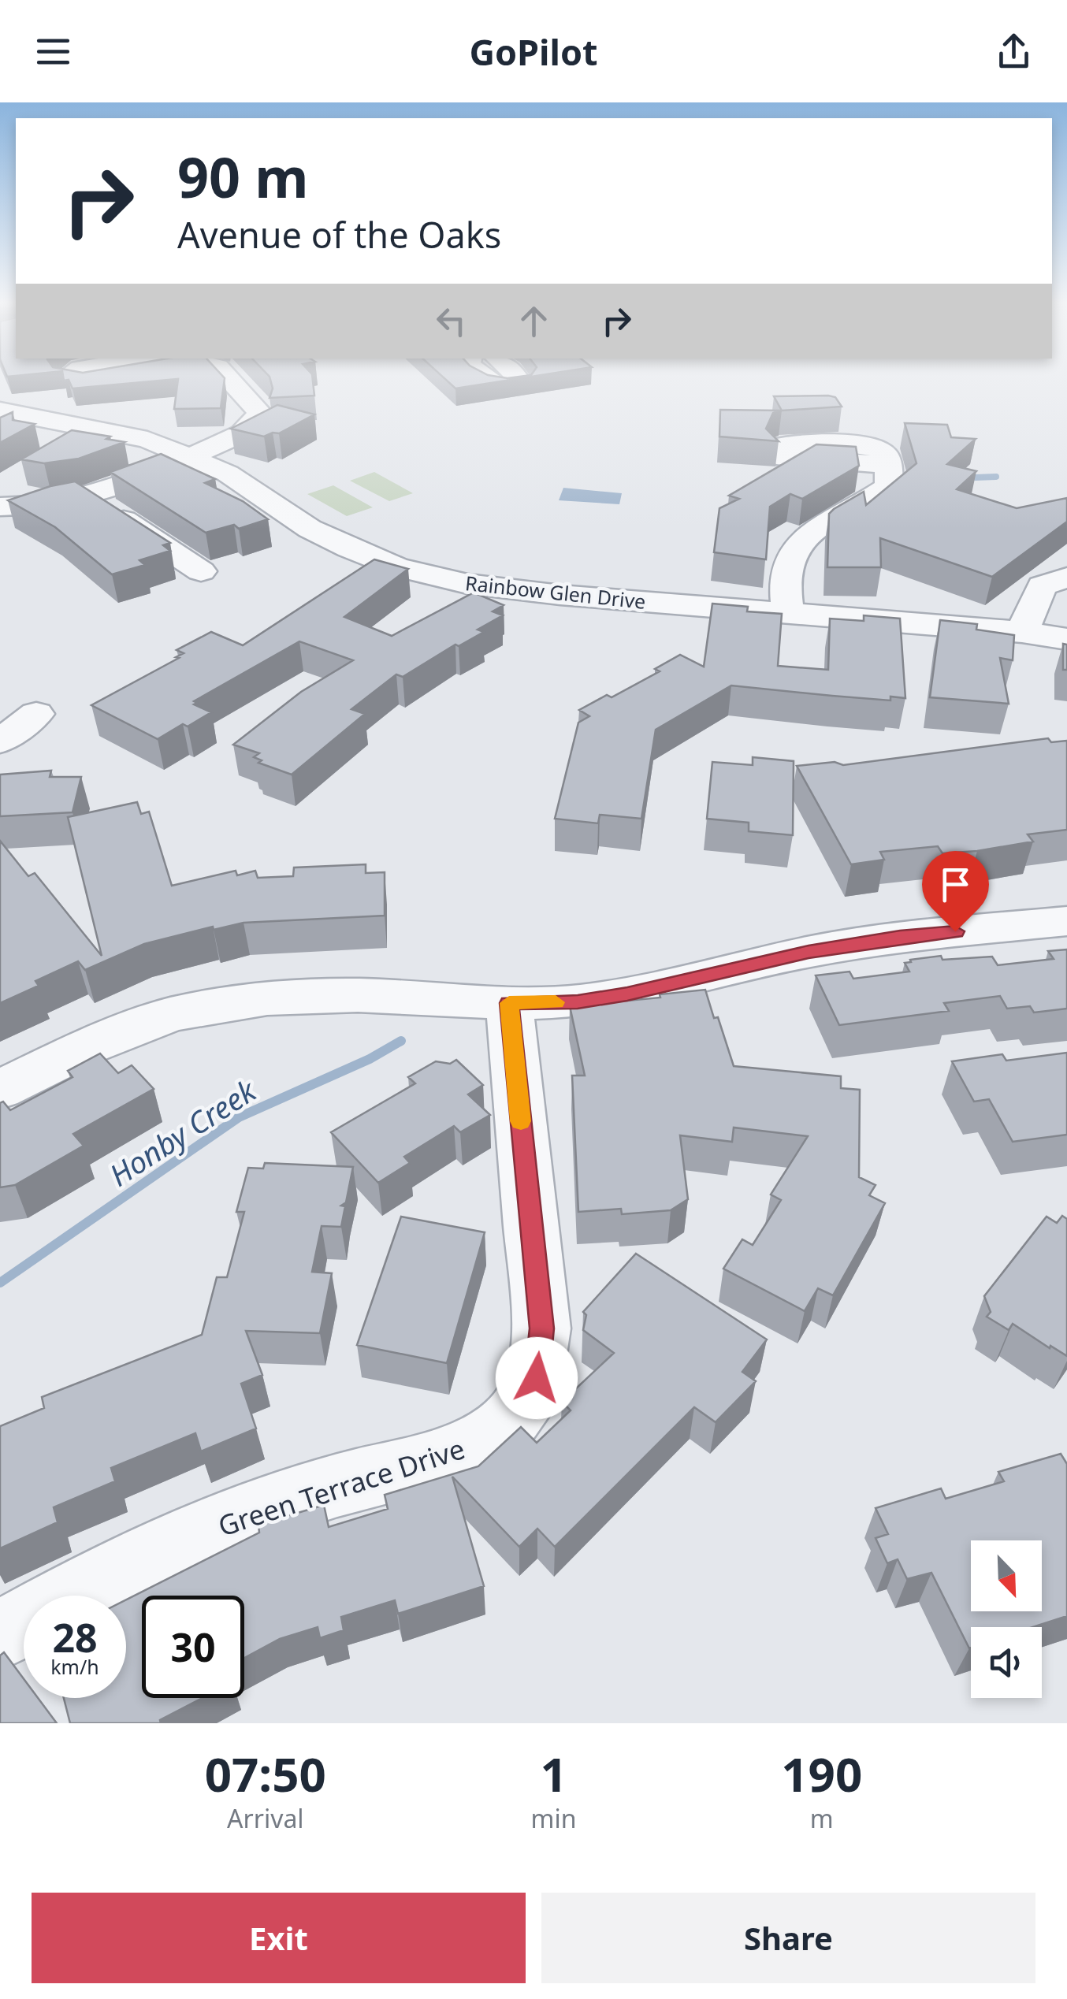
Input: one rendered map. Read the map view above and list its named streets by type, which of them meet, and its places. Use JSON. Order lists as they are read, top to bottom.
{
  "streets": {
    "street": ["Rainbow Glen Drive", "Green Terrace Drive"]
  },
  "water": ["Honby Creek"],
  "north": "bottom right",
  "page": {
    "header": "GoPilot",
    "turn": ["90 m", "Avenue of the Oaks"],
    "speed": "28 km/h",
    "limit": "30",
    "eta": [
      "07:50",
      "Arrival",
      "1",
      "min",
      "190",
      "m"
    ],
    "buttons": ["Exit", "Share"]
  }
}
